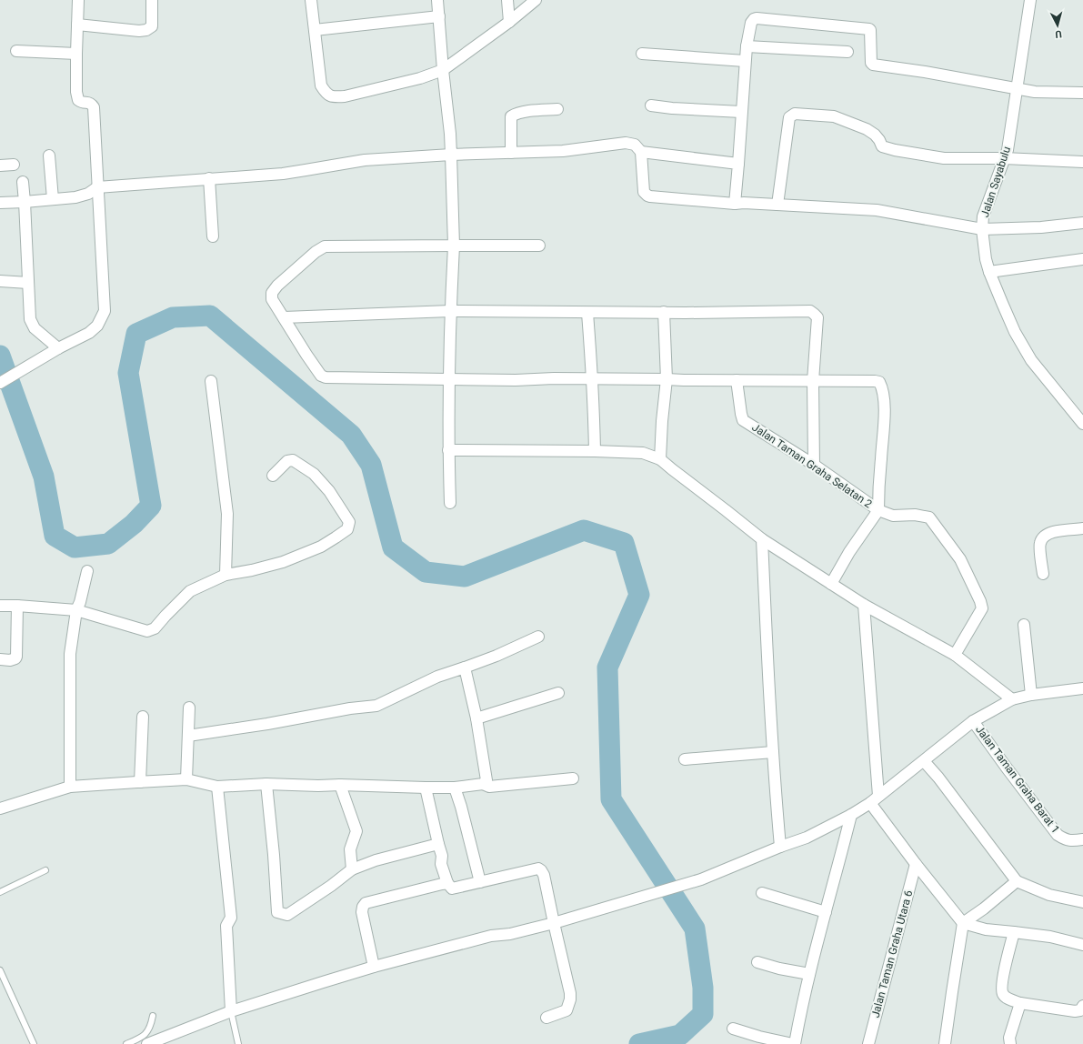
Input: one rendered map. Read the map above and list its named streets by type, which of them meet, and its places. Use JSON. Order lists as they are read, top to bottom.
{
  "streets": {
    "street": [
      "Jalan Sayabulu",
      "Jalan Taman Graha Selatan 2",
      "Jalan Taman Graha Barat 1",
      "Jalan Taman Graha Utara 6"
    ]
  },
  "north": "bottom"
}
